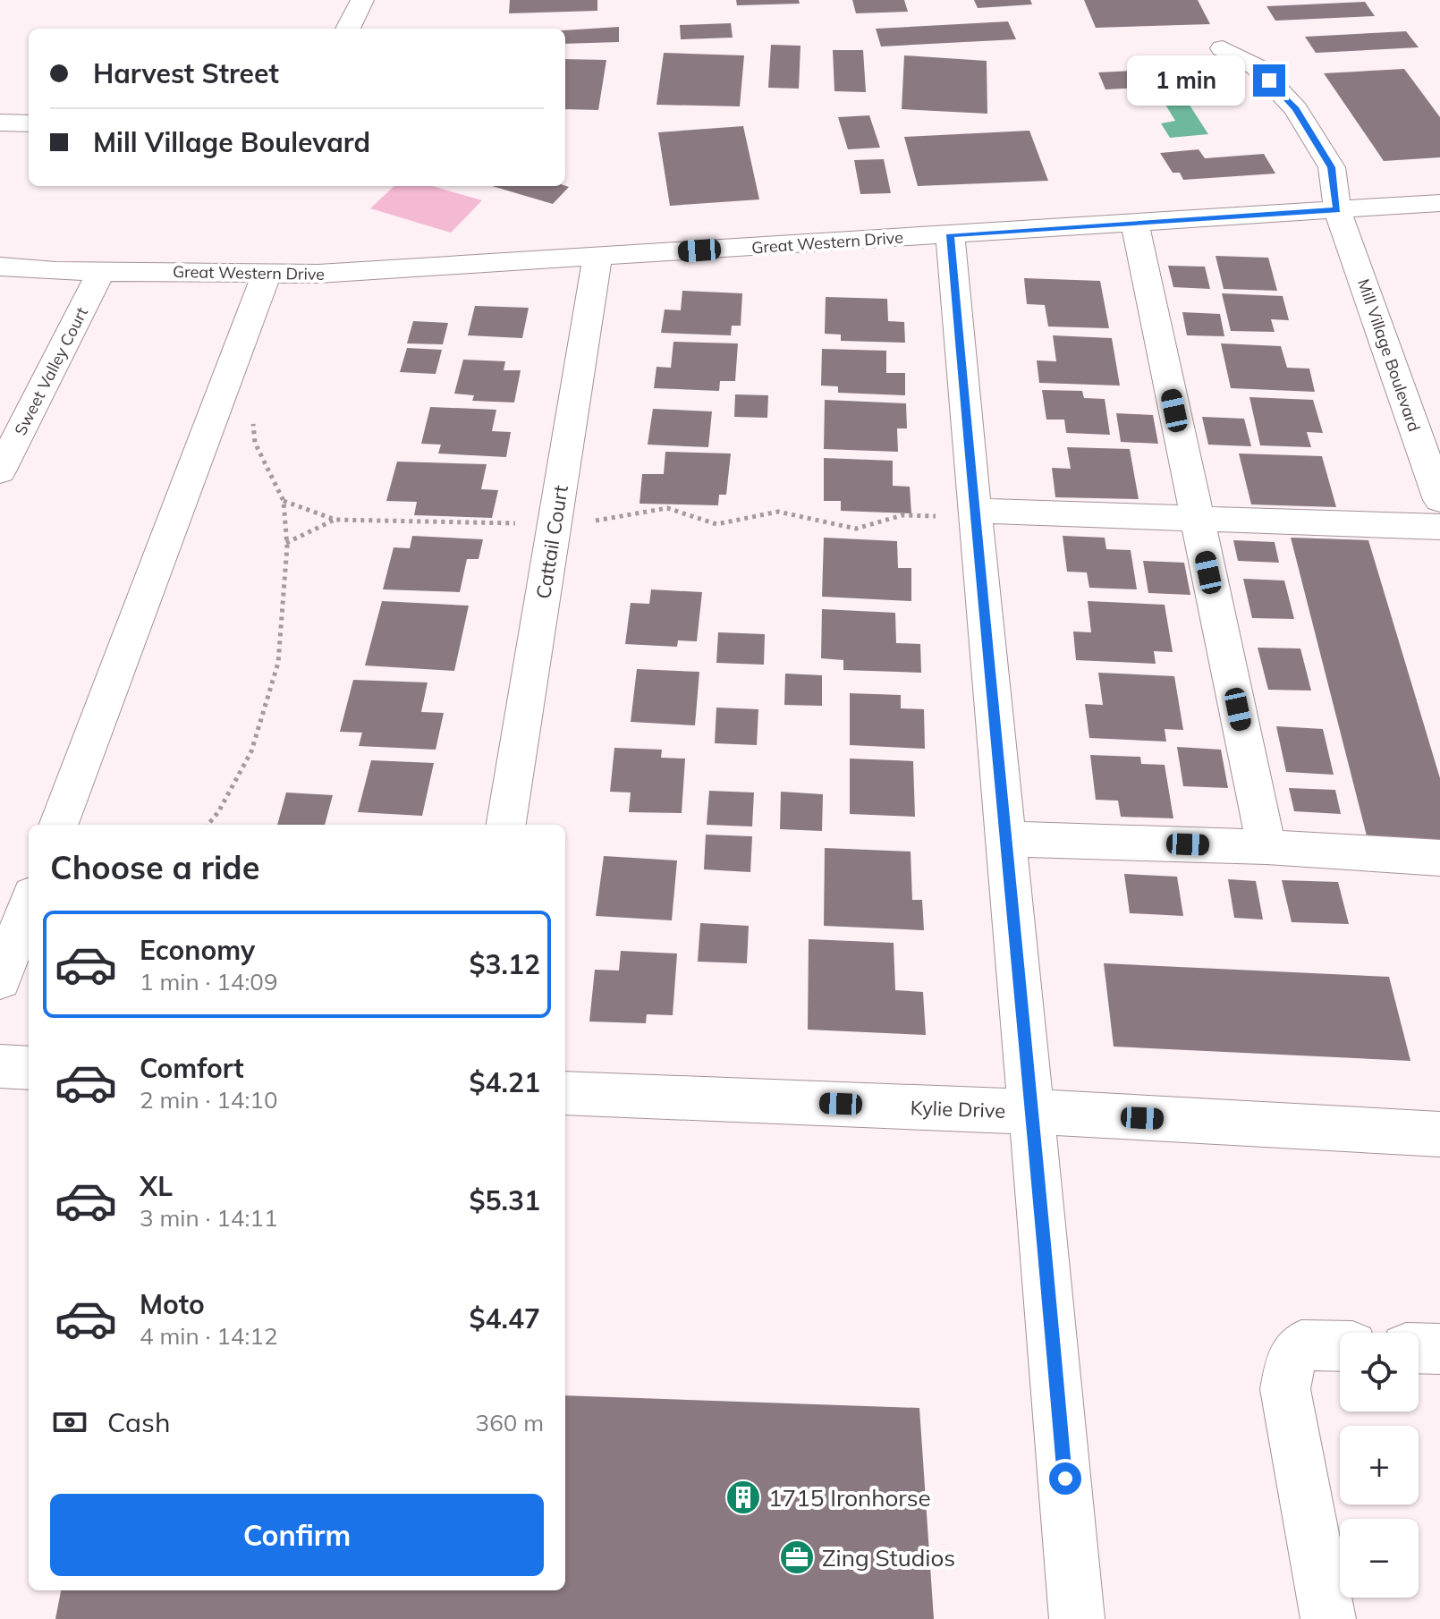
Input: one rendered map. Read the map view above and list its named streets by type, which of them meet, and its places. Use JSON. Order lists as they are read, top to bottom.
{
  "streets": {
    "street": [
      "Great Western Drive",
      "Mill Village Boulevard",
      "Sweet Valley Court",
      "Cattail Court",
      "Kylie Drive"
    ]
  },
  "crossings": [
    ["Great Western Drive", "Mill Village Boulevard"],
    ["Great Western Drive", "Sweet Valley Court"],
    ["Great Western Drive", "Cattail Court"]
  ],
  "places": {
    "building": ["1715 Ironhorse"],
    "office": ["Zing Studios"]
  },
  "page": {
    "banner": ["Harvest Street", "Mill Village Boulevard"],
    "bubble": "1 min",
    "heading": "Choose a ride",
    "list": [
      {
        "name": "Economy",
        "note": "1 min · 14:09",
        "value": "$3.12"
      },
      {
        "name": "Comfort",
        "note": "2 min · 14:10",
        "value": "$4.21"
      },
      {
        "name": "XL",
        "note": "3 min · 14:11",
        "value": "$5.31"
      },
      {
        "name": "Moto",
        "note": "4 min · 14:12",
        "value": "$4.47"
      }
    ],
    "map_buttons": ["+", "−"],
    "pay": ["Cash", "360 m"],
    "buttons": "Confirm"
  }
}
